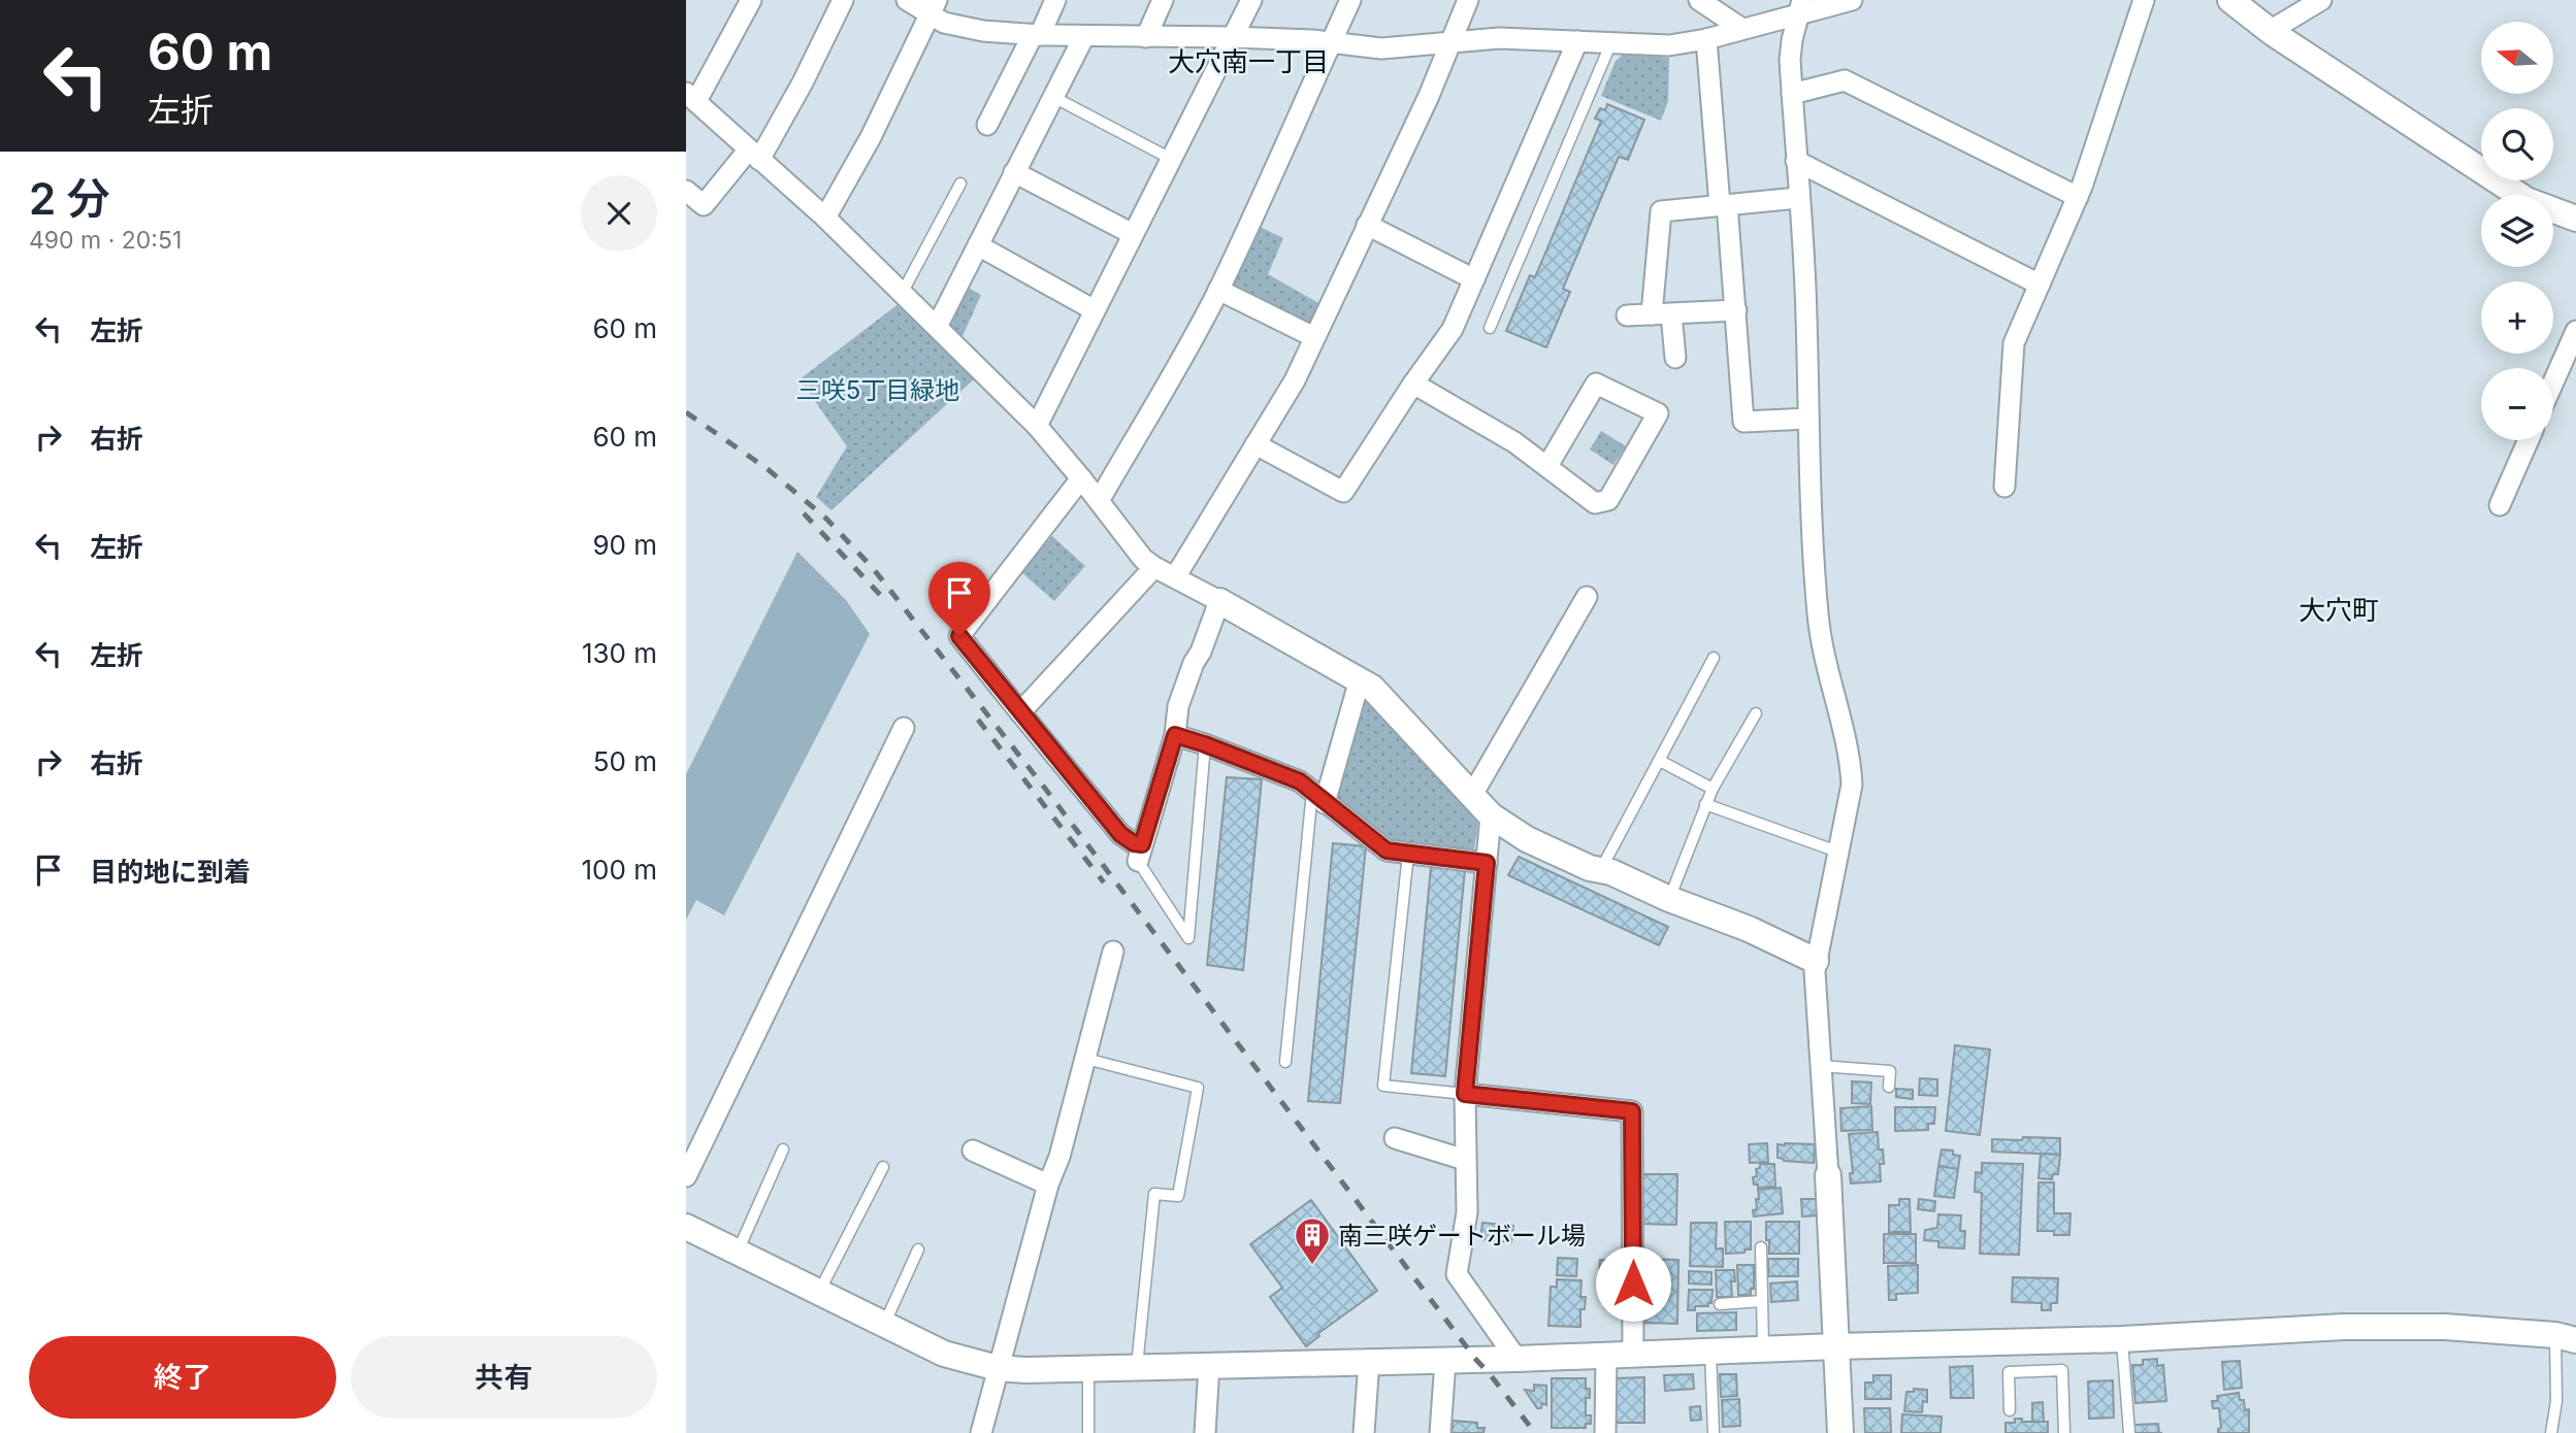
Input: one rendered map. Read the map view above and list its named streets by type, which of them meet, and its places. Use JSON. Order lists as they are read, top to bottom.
{
  "districts": ["大穴南一丁目", "大穴町"],
  "parks": ["三咲5丁目緑地"],
  "places": {
    "building": ["南三咲ゲートボール場"]
  },
  "north": "left",
  "page": {
    "turn": ["60 m", "左折"],
    "map_buttons": ["+", "−"],
    "heading": ["2 分", "490 m · 20:51"],
    "list": [
      {
        "name": "左折",
        "value": "60 m"
      },
      {
        "name": "右折",
        "value": "60 m"
      },
      {
        "name": "左折",
        "value": "90 m"
      },
      {
        "name": "左折",
        "value": "130 m"
      },
      {
        "name": "右折",
        "value": "50 m"
      },
      {
        "name": "目的地に到着",
        "value": "100 m"
      }
    ],
    "buttons": ["終了", "共有"]
  }
}
